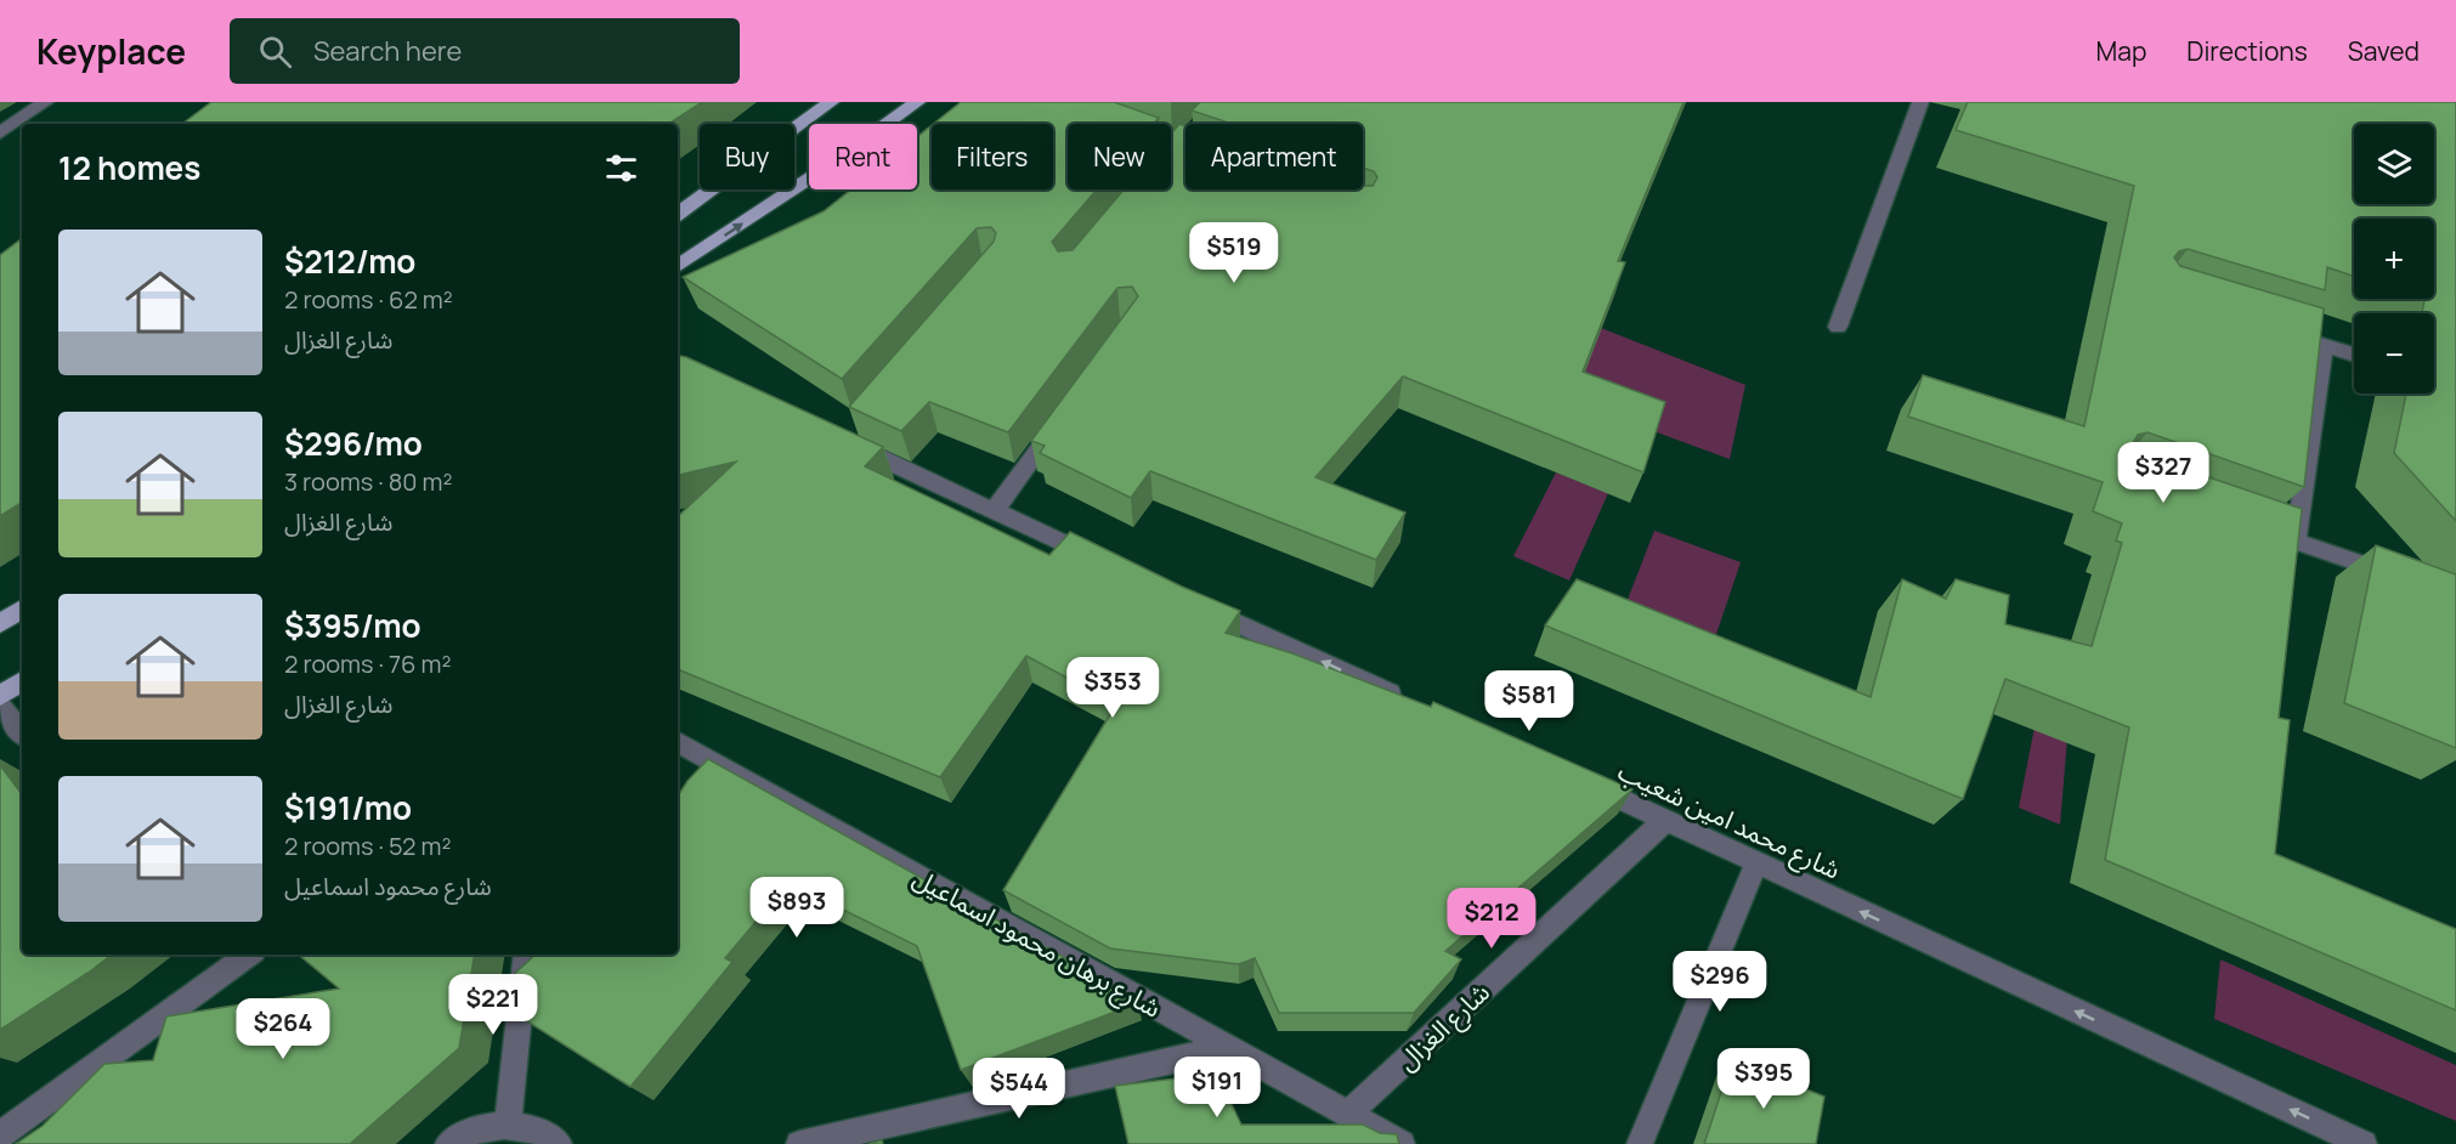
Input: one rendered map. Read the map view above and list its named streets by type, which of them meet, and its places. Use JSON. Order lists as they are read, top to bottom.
{
  "streets": {
    "street": ["شارع محمد امين شعيب", "شارع برهان محمود اسماعيل", "شارع الغزال"]
  },
  "crossings": [
    ["شارع محمد امين شعيب", "شارع الغزال"],
    ["شارع برهان محمود اسماعيل", "شارع الغزال"]
  ],
  "one_way": ["شارع محمد امين شعيب"],
  "page": {
    "header": "Keyplace",
    "search": "Search here",
    "nav": ["Map", "Directions", "Saved"],
    "map_buttons": ["+", "−"],
    "chip": [
      "Buy",
      "Rent",
      "Filters",
      "New",
      "Apartment"
    ],
    "heading": "12 homes",
    "list": [
      {
        "name": "$212/mo",
        "note": "2 rooms · 62 m² · شارع الغزال"
      },
      {
        "name": "$296/mo",
        "note": "3 rooms · 80 m² · شارع الغزال"
      },
      {
        "name": "$395/mo",
        "note": "2 rooms · 76 m² · شارع الغزال"
      },
      {
        "name": "$191/mo",
        "note": "2 rooms · 52 m² · شارع محمود اسماعيل"
      }
    ],
    "price": [
      "$519",
      "$327",
      "$353",
      "$581",
      "$893",
      "$212",
      "$296",
      "$221",
      "$264",
      "$395",
      "$191",
      "$544"
    ]
  }
}
